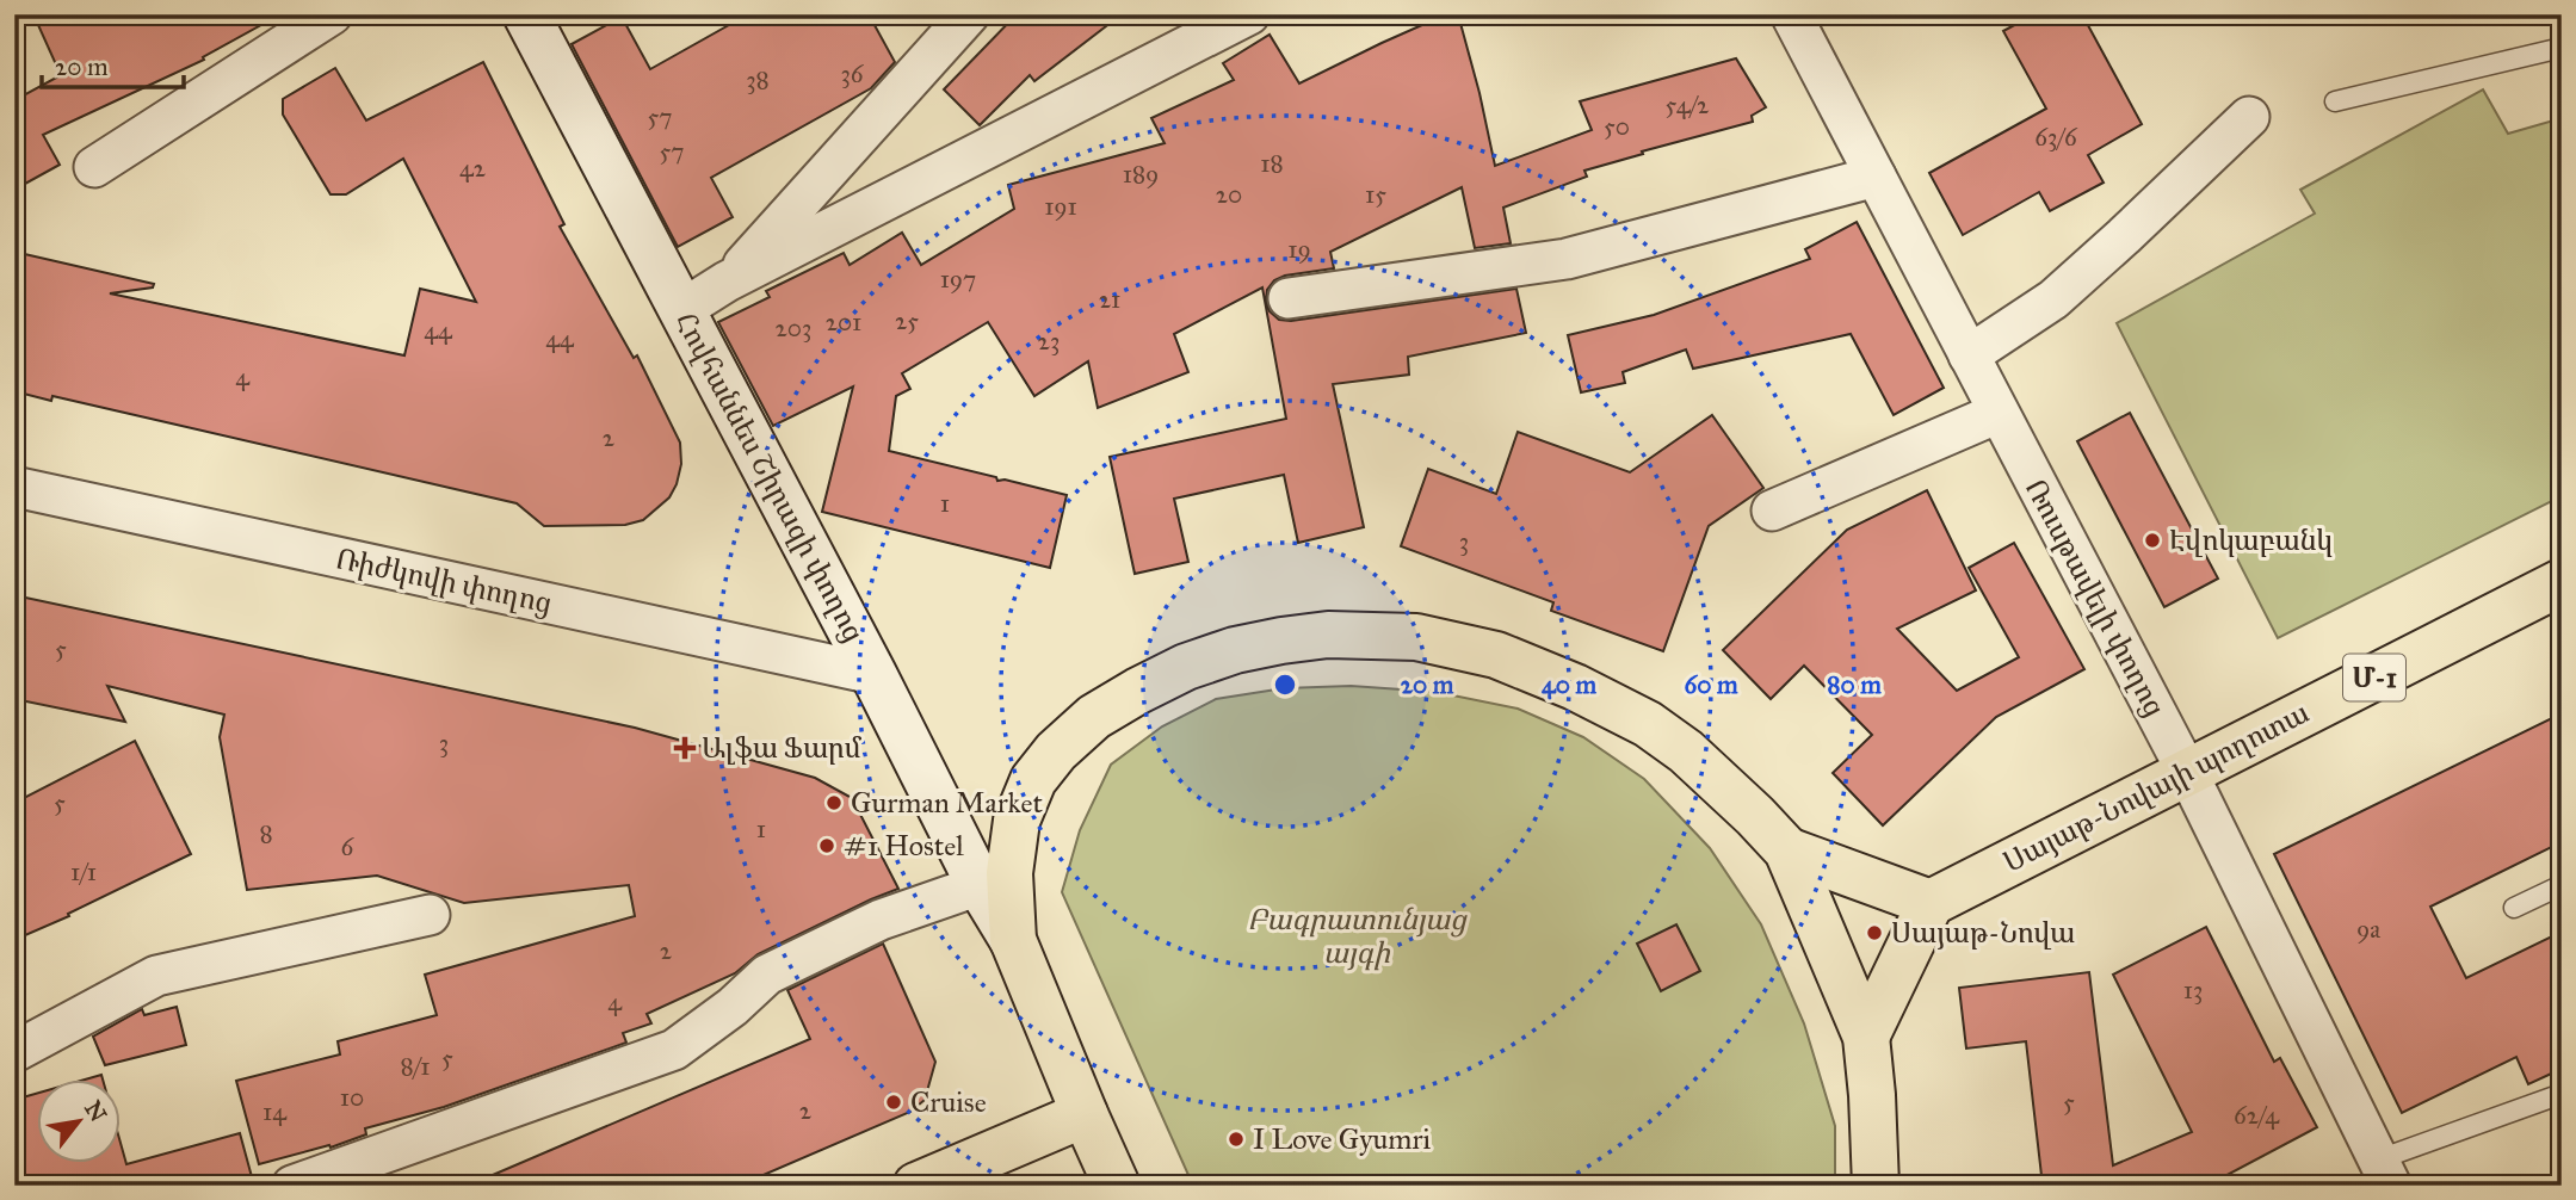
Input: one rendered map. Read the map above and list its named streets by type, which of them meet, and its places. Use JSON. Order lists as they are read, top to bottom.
{
  "streets": {
    "highway": ["Մ-1", "Սայաթ-Նովայի պողոտա"],
    "street": ["Հովհաննես Շիրազի փողոց", "Ռիժկովի փողոց", "Ռուսթավելի փողոց"]
  },
  "crossings": [
    ["Հովհաննես Շիրազի փողոց", "Ռիժկովի փողոց"],
    ["Ռուսթավելի փողոց", "Սայաթ-Նովայի պողոտա"]
  ],
  "parks": ["Բագրատունյաց այգի"],
  "places": {
    "other": [
      "Էվոկաբանկ",
      "Gurman Market",
      "#1 Hostel",
      "Սայաթ-Նովա",
      "Cruise",
      "I Love Gyumri"
    ],
    "health": ["Ալֆա Ֆարմ"]
  },
  "house_numbers": [
    "36",
    "38",
    "54/2",
    "57",
    "50",
    "63/6",
    "57",
    "18",
    "42",
    "189",
    "20",
    "15",
    "191",
    "19",
    "197",
    "21",
    "25",
    "201",
    "203",
    "44",
    "44",
    "23",
    "4",
    "2",
    "1",
    "3",
    "5",
    "3",
    "5",
    "1",
    "8",
    "6",
    "1/1",
    "9a",
    "2",
    "13",
    "4",
    "5",
    "8/1",
    "10",
    "5",
    "2",
    "14",
    "62/4"
  ],
  "scale_bar": "20 m",
  "north": "top right",
  "rings": [
    "20 m",
    "40 m",
    "60 m",
    "80 m"
  ]
}
